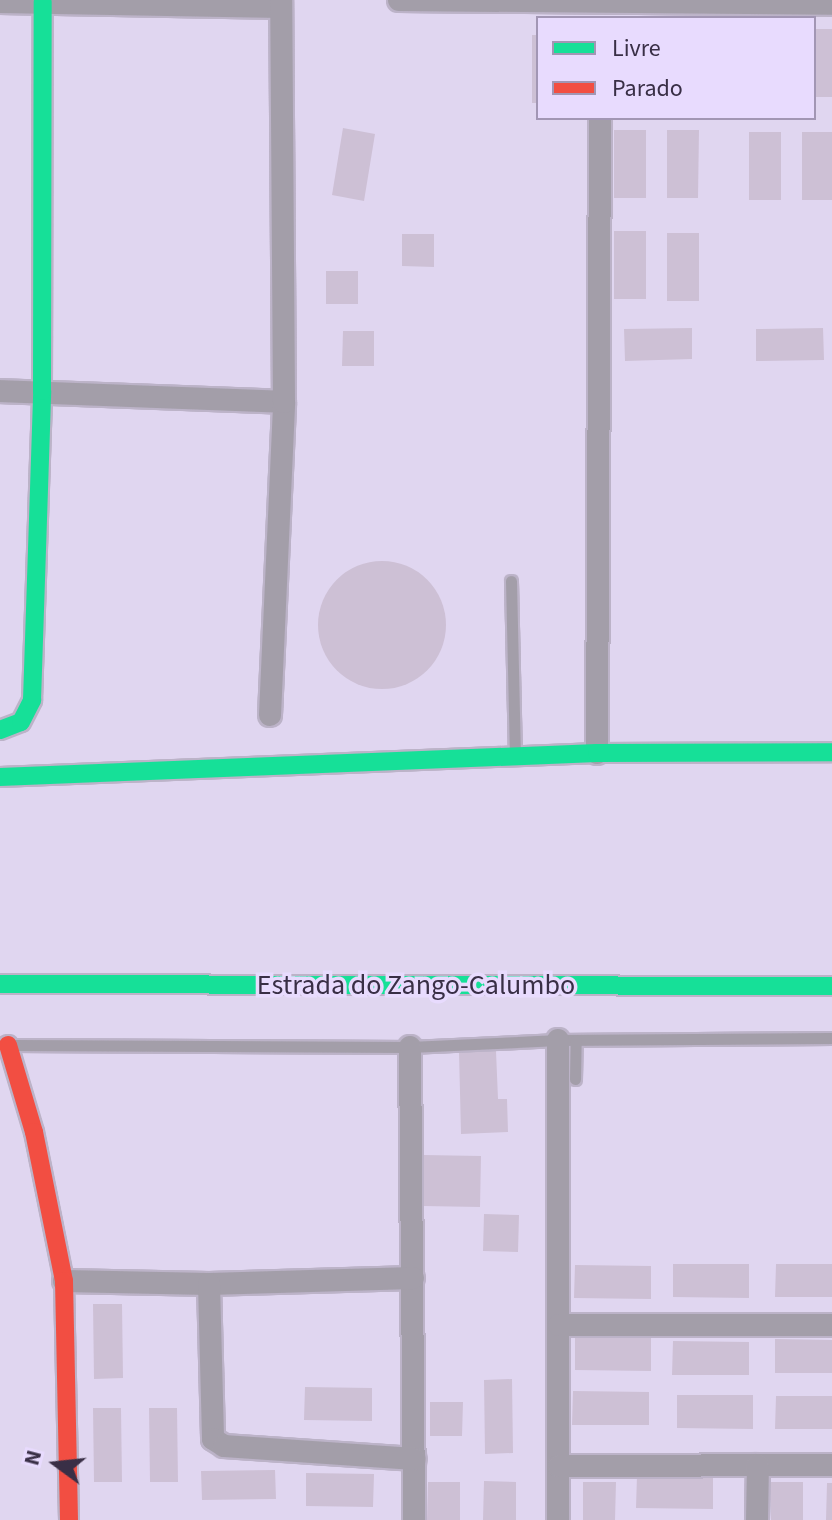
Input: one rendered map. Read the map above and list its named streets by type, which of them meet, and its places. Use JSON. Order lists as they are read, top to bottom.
{
  "streets": {
    "main road": ["Estrada do Zango-Calumbo"]
  },
  "legend": ["Livre", "Parado"],
  "north": "left"
}
